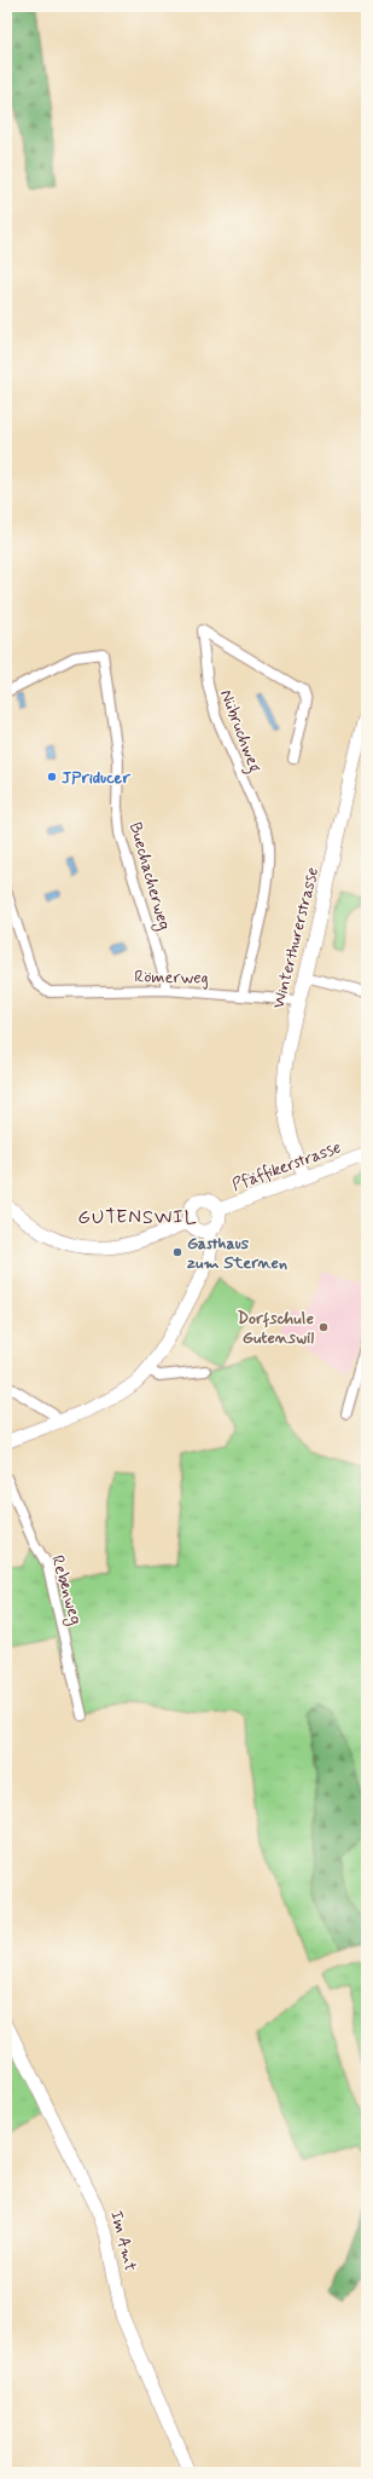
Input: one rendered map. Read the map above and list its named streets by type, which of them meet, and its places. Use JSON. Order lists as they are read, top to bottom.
{
  "streets": {
    "main road": ["Winterthurerstrasse", "Pfäffikerstrasse", "Im Amt"],
    "street": [
      "Nübruchweg",
      "Buechacherweg",
      "Römerweg",
      "Rebenweg"
    ]
  },
  "crossings": [
    ["Nübruchweg", "Römerweg"],
    ["Buechacherweg", "Römerweg"],
    ["Winterthurerstrasse", "Römerweg"],
    ["Winterthurerstrasse", "Pfäffikerstrasse"]
  ],
  "districts": ["GUTENSWIL"],
  "places": ["JPriducer", "Gasthaus zum Sternen", "Dorfschule Gutenswil"]
}
